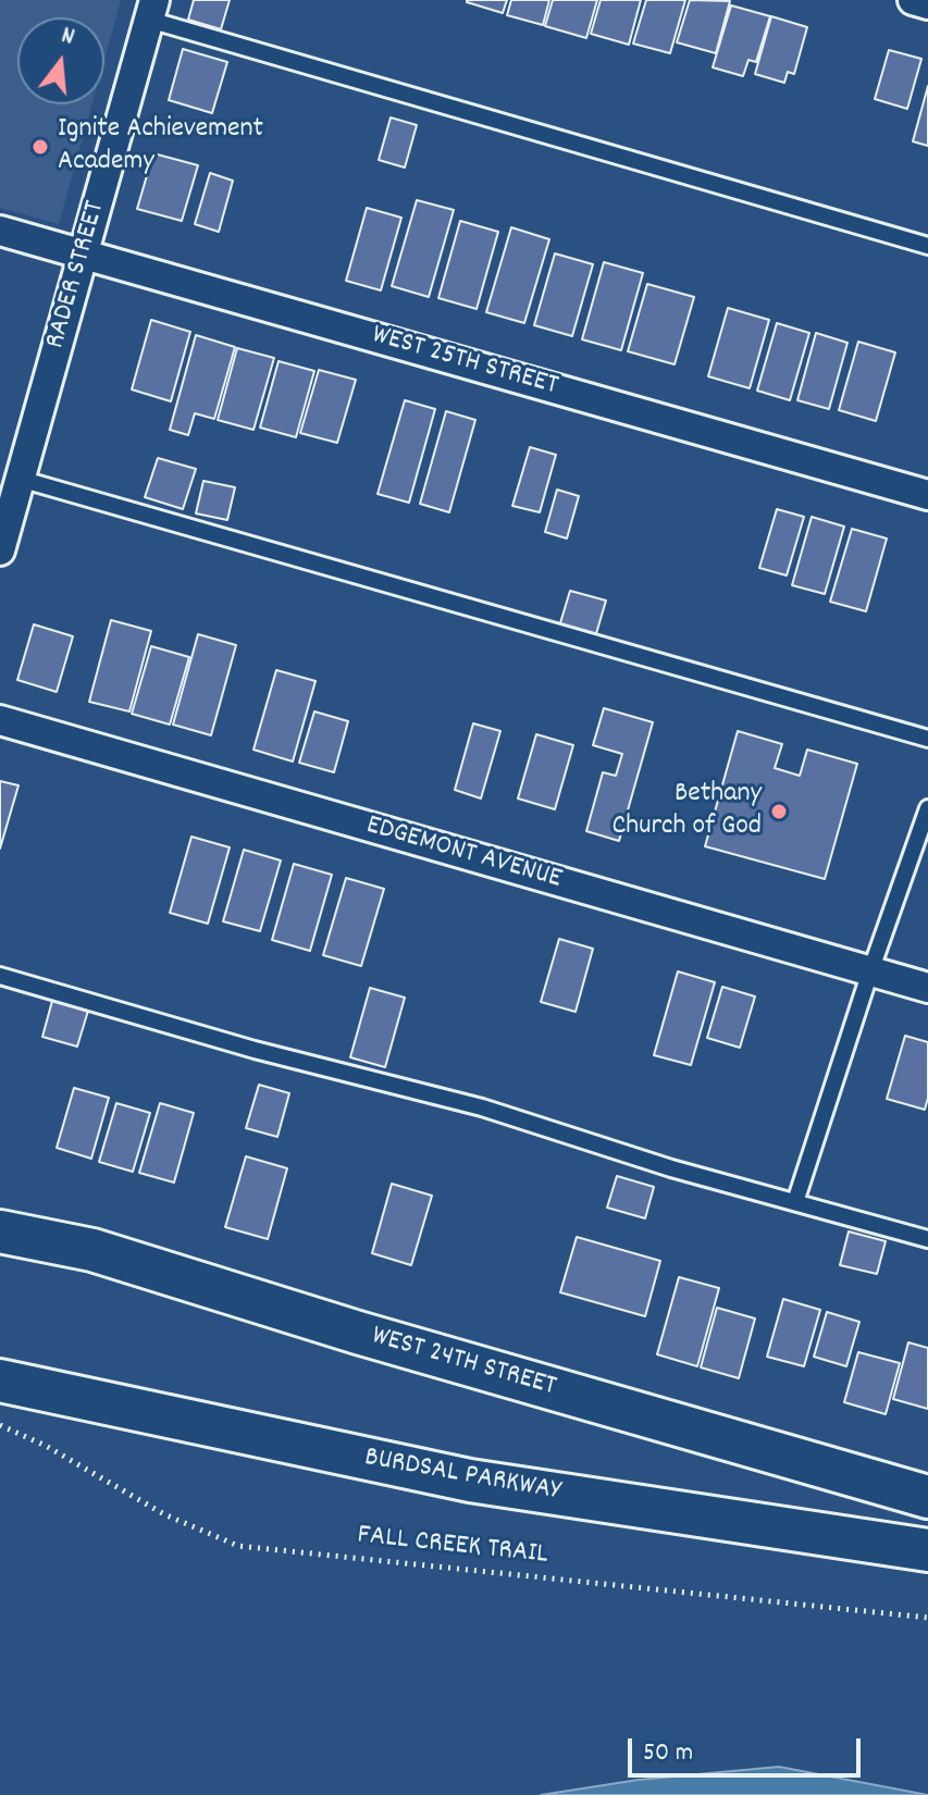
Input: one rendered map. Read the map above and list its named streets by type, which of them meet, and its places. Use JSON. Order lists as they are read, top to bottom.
{
  "streets": {
    "street": [
      "RADER STREET",
      "WEST 25TH STREET",
      "EDGEMONT AVENUE",
      "WEST 24TH STREET",
      "BURDSAL PARKWAY"
    ],
    "path": ["FALL CREEK TRAIL"]
  },
  "crossings": [
    ["RADER STREET", "WEST 25TH STREET"]
  ],
  "places": ["Ignite Achievement Academy", "Bethany Church of God"],
  "scale_bar": "50 m",
  "north": "top"
}
